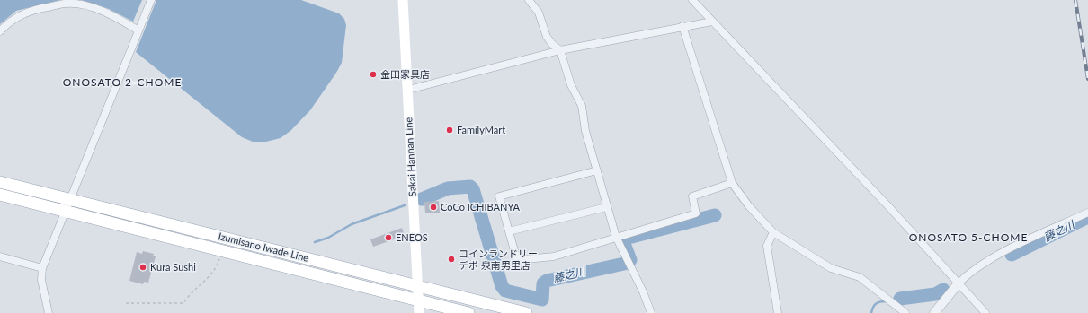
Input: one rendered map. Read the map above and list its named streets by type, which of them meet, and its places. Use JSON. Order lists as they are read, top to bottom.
{
  "streets": {
    "main road": ["Sakai Hannan Line", "Izumisano Iwade Line"]
  },
  "crossings": [
    ["Sakai Hannan Line", "Izumisano Iwade Line"]
  ],
  "districts": ["ONOSATO 2-CHOME", "ONOSATO 5-CHOME"],
  "water": ["藤之川"],
  "places": [
    "金田家具店",
    "FamilyMart",
    "CoCo ICHIBANYA",
    "ENEOS",
    "コインランドリー デポ 泉南男里店",
    "Kura Sushi"
  ]
}
